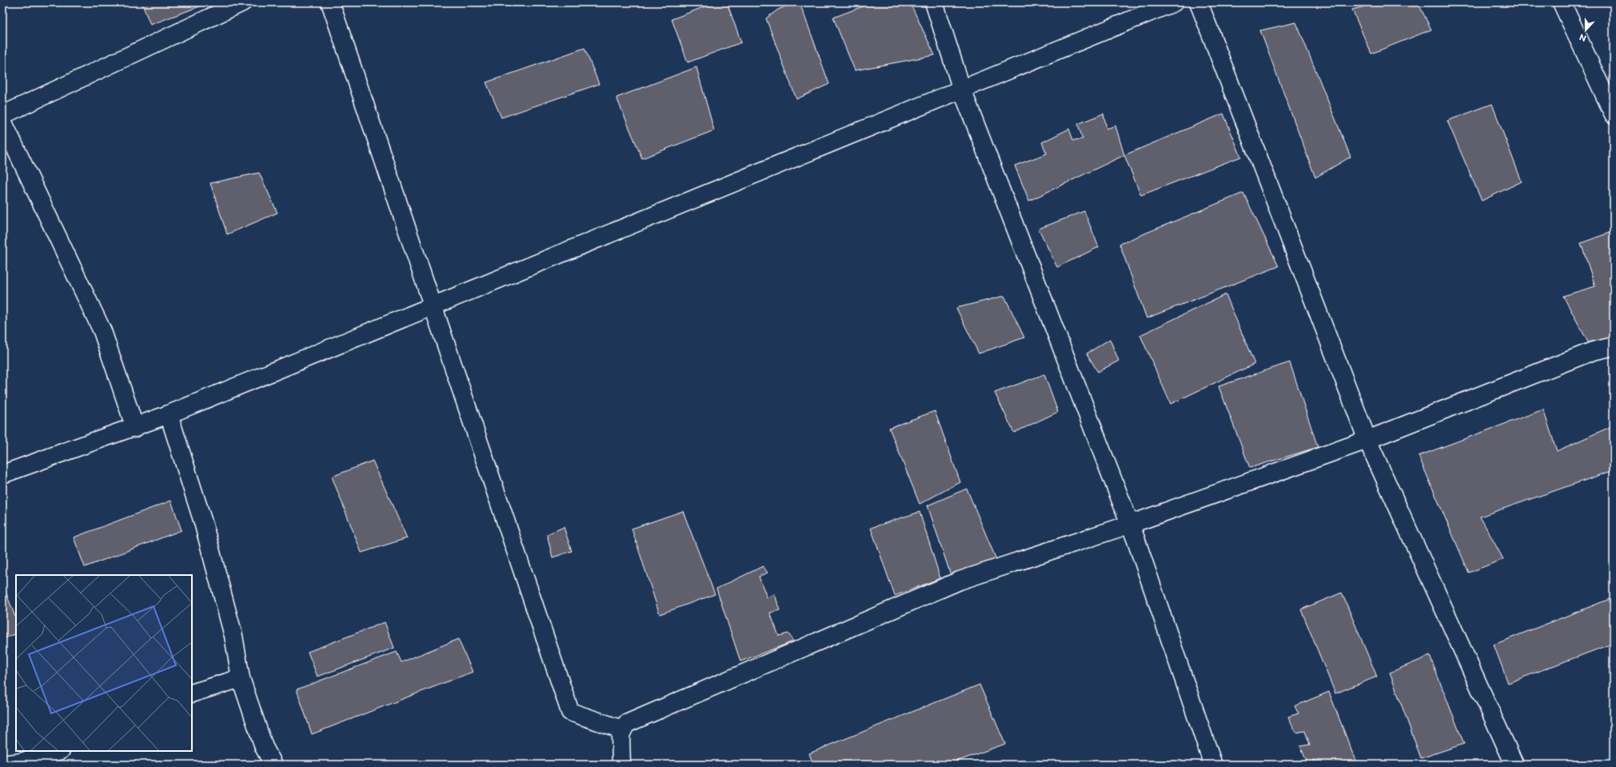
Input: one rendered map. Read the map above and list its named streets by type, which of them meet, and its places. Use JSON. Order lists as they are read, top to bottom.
{
  "north": "bottom"
}
